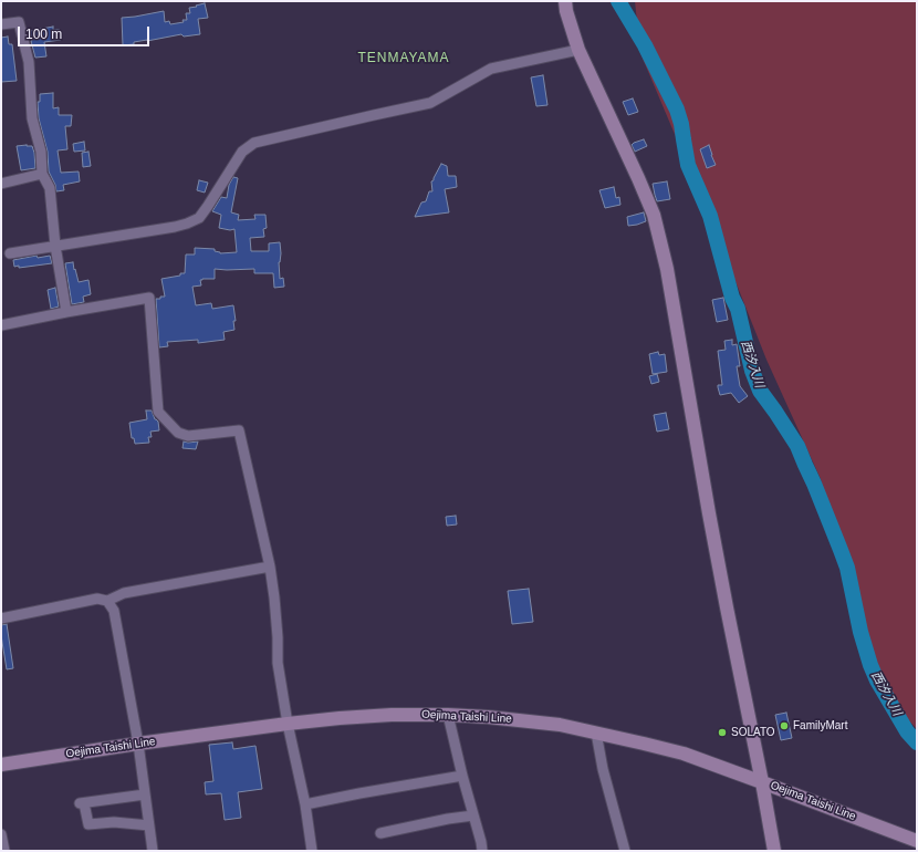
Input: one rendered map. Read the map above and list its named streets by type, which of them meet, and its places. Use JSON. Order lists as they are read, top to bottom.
{
  "streets": {
    "main road": ["Oejima Taishi Line"]
  },
  "districts": ["TENMAYAMA"],
  "water": ["西汐入川"],
  "places": ["FamilyMart", "SOLATO"],
  "scale_bar": "100 m"
}
